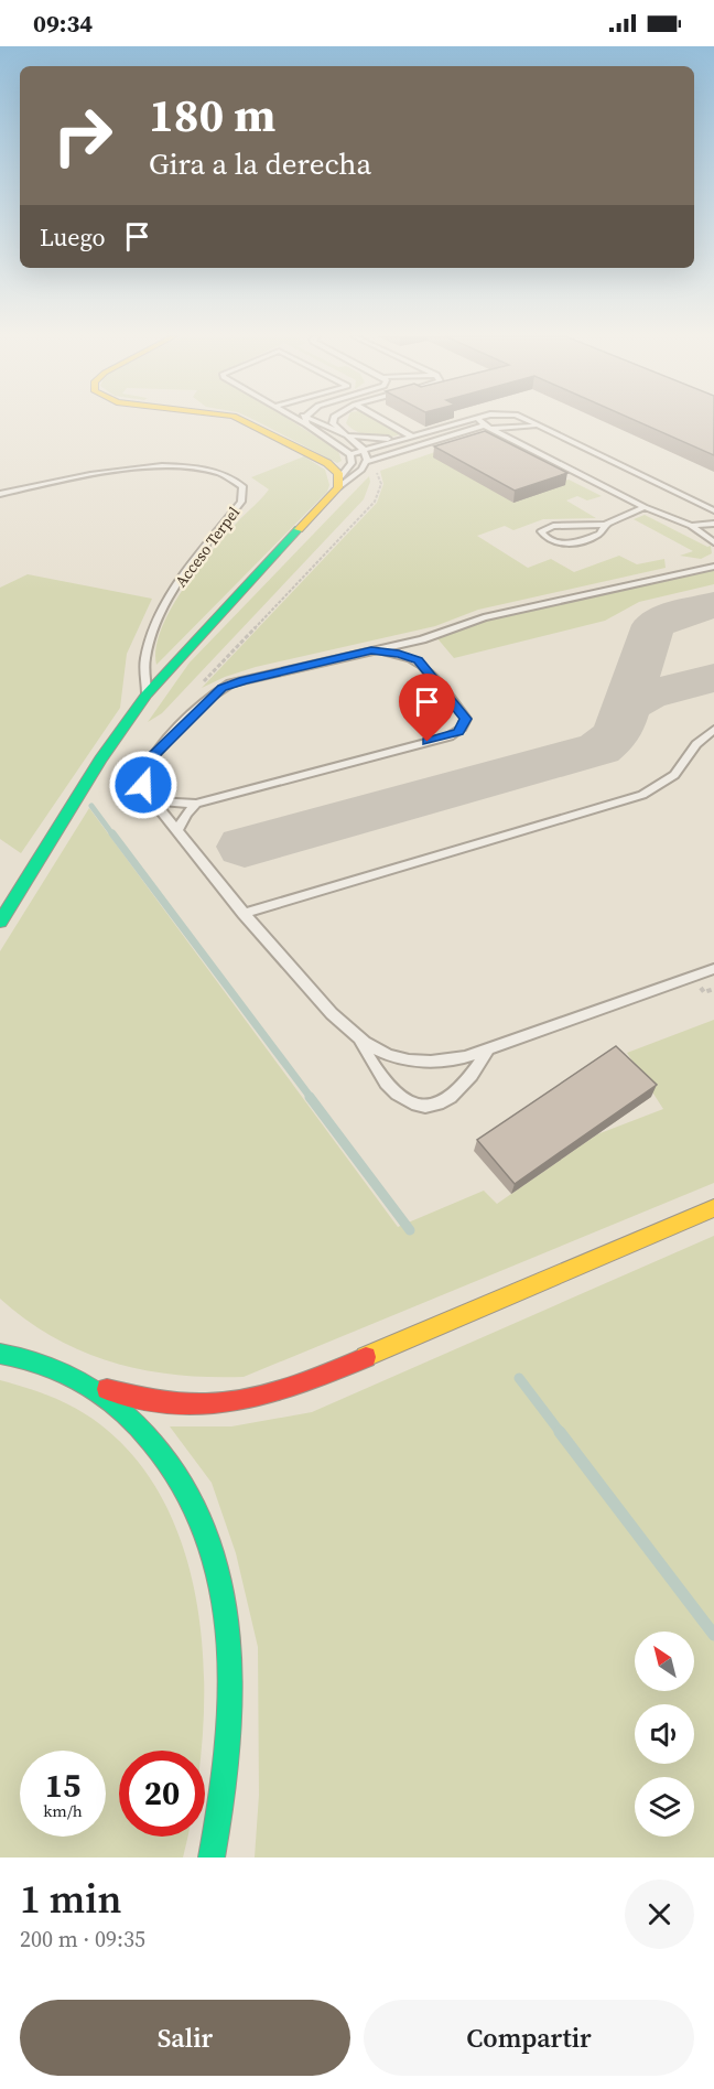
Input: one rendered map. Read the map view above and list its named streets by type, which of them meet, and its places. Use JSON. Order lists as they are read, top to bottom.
{
  "streets": {
    "lane": ["Acceso Terpel"]
  },
  "north": "top left",
  "page": {
    "status": "09:34",
    "turn": ["180 m", "Gira a la derecha"],
    "then": "Luego",
    "speed": "15 km/h",
    "limit": "20",
    "heading": ["1 min", "200 m · 09:35"],
    "buttons": ["Salir", "Compartir"]
  }
}
